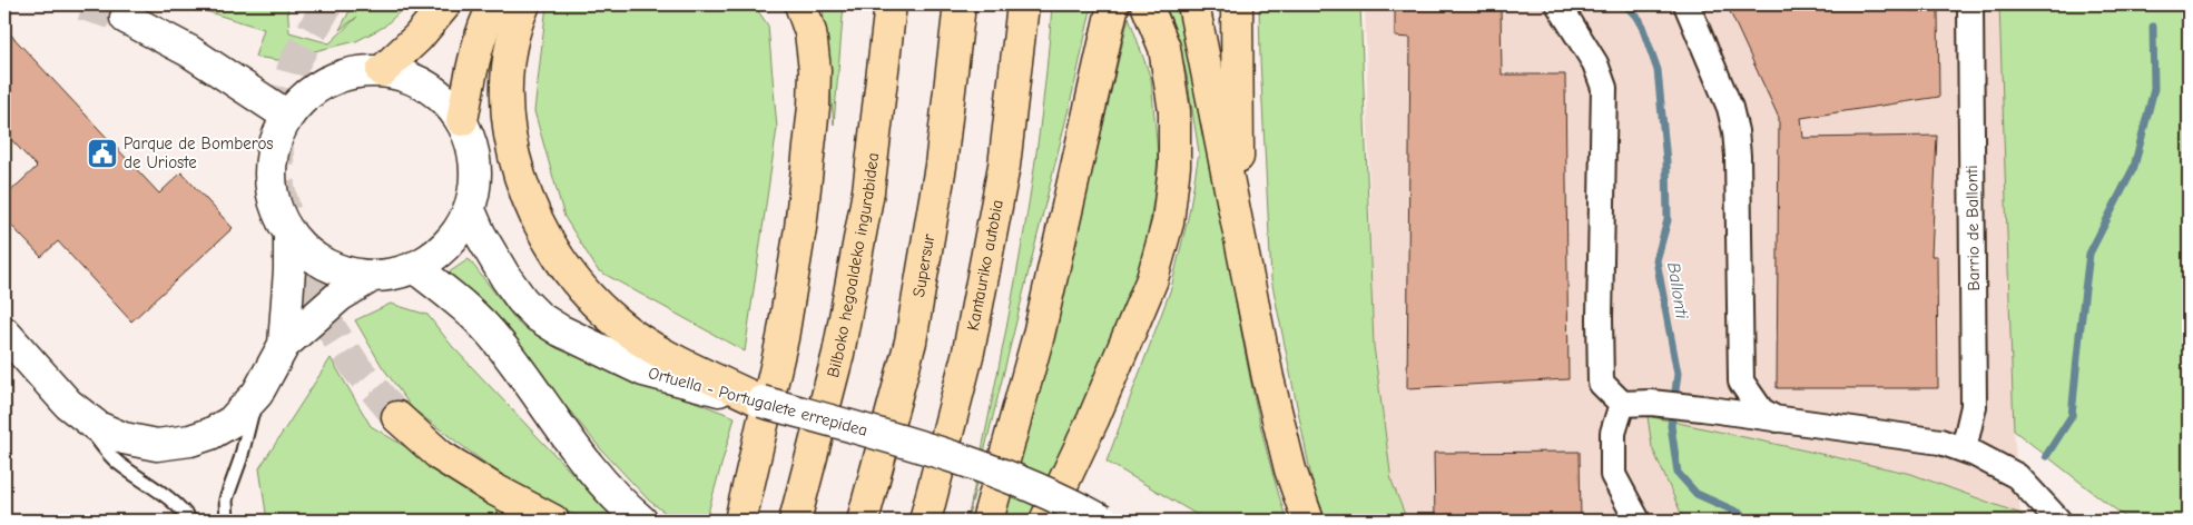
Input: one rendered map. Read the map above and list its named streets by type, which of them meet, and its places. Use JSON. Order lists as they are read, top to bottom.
{
  "streets": {
    "highway": ["Bilboko hegoaldeko ingurabidea", "Supersur", "Kantauriko autobia"],
    "street": ["Barrio de Ballonti", "Ortuella - Portugalete errepidea"]
  },
  "water": ["Ballonti"],
  "places": {
    "public building": ["Parque de Bomberos de Urioste"]
  }
}
